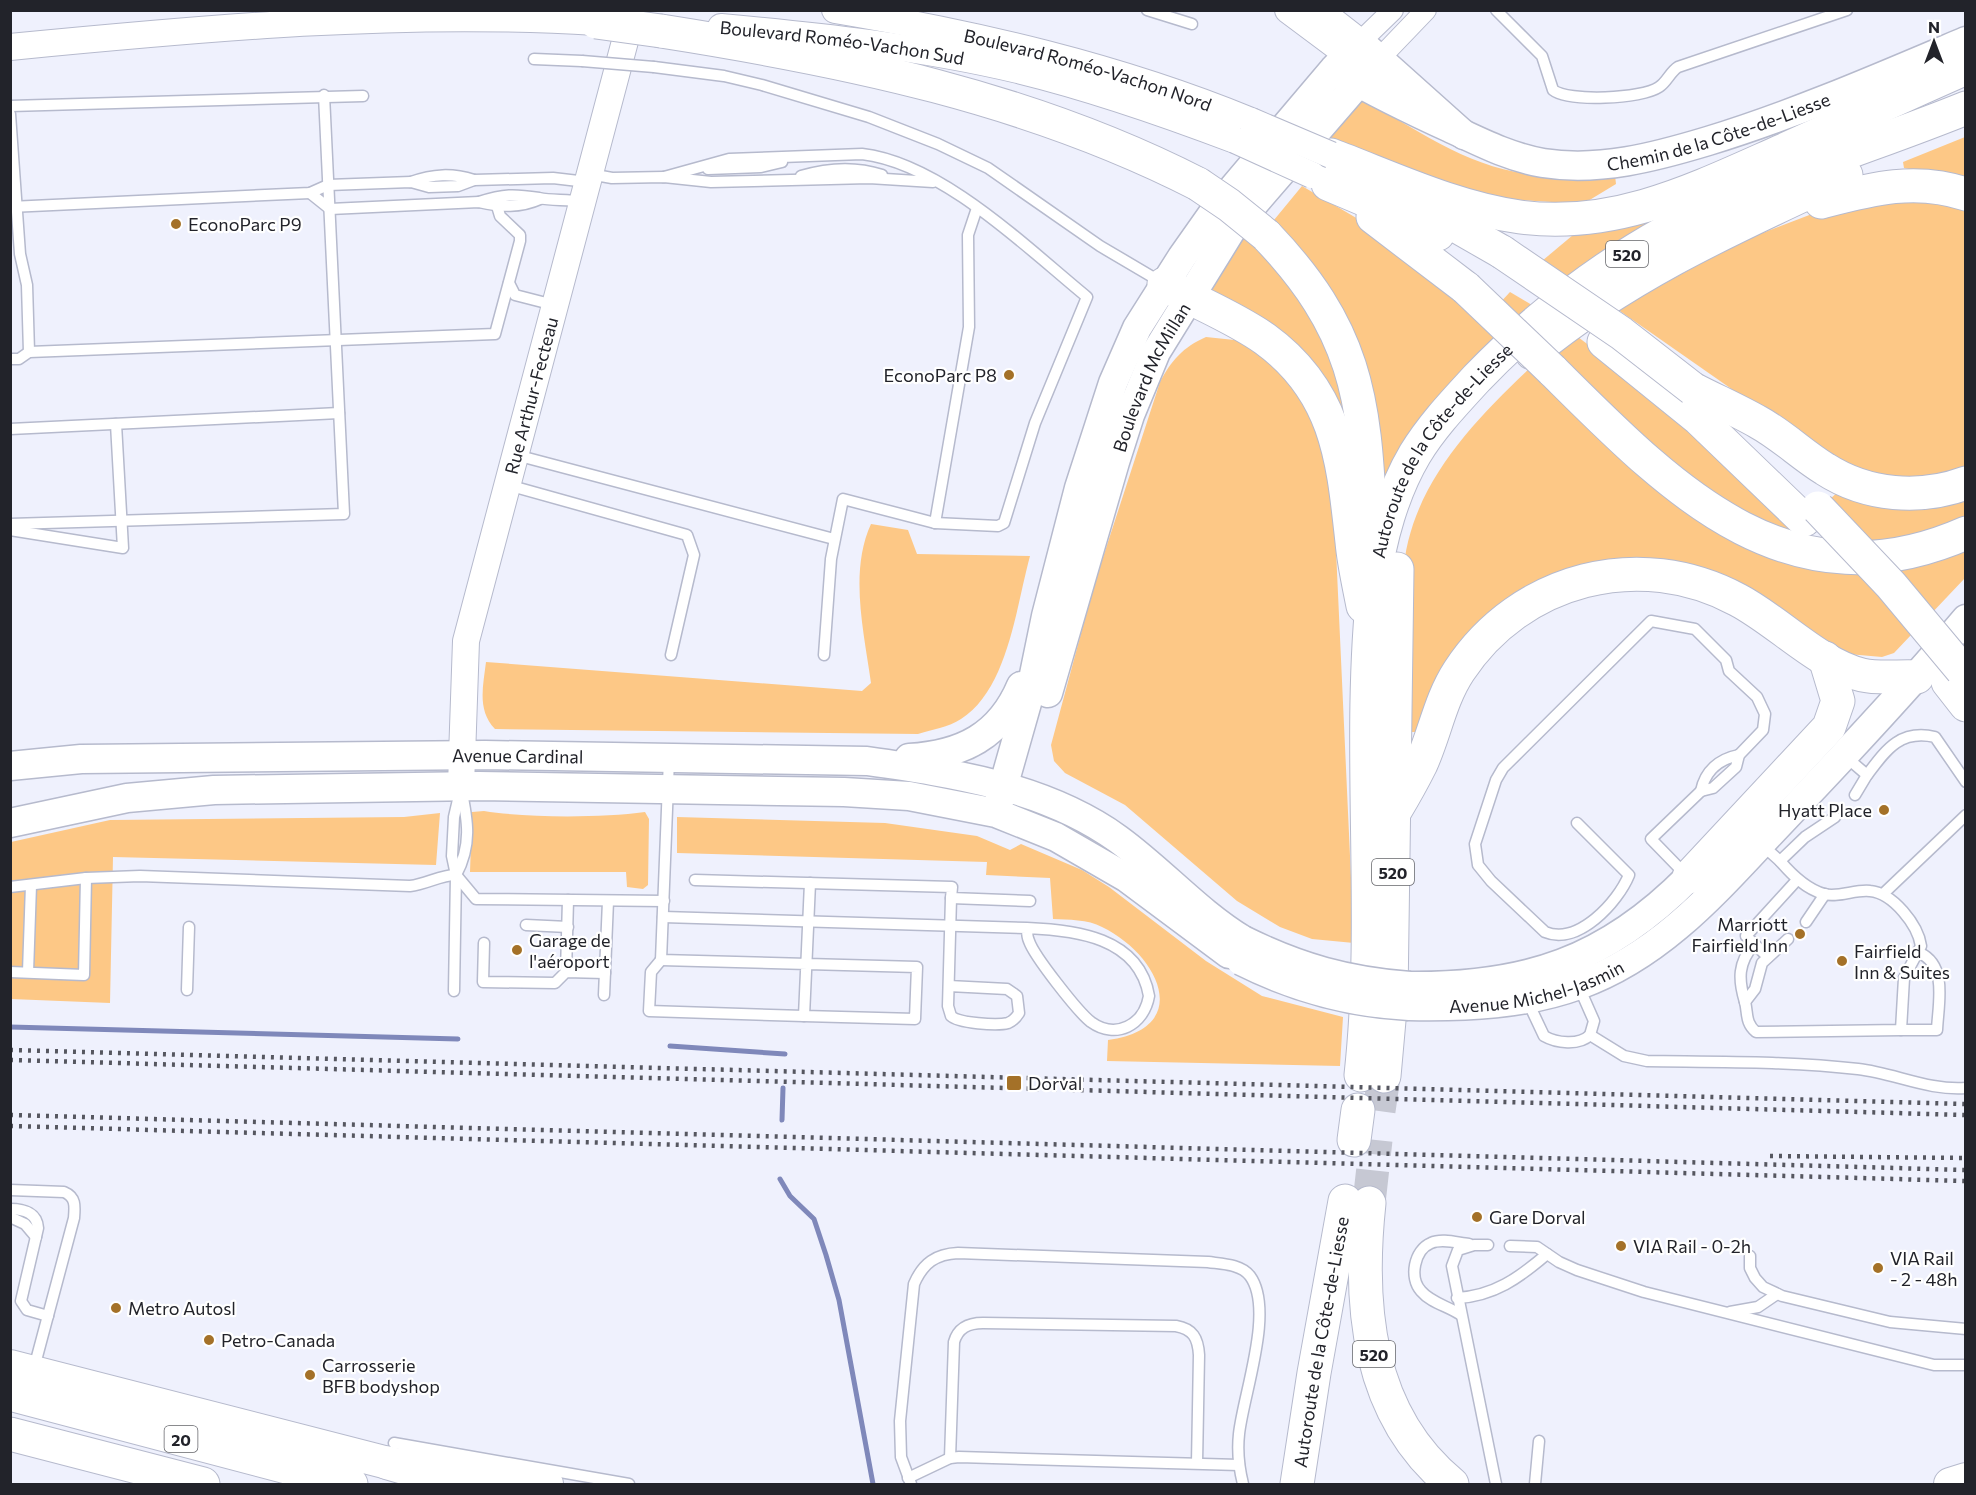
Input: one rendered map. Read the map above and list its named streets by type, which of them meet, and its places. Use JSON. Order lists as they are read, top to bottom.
{
  "streets": {
    "highway": ["520", "Autoroute de la Côte-de-Liesse", "20"],
    "main road": [
      "Chemin de la Côte-de-Liesse",
      "Boulevard McMillan",
      "Avenue Cardinal",
      "Avenue Michel-Jasmin"
    ],
    "street": ["Boulevard Roméo-Vachon Sud", "Boulevard Roméo-Vachon Nord", "Rue Arthur-Fecteau"]
  },
  "crossings": [
    ["Boulevard Roméo-Vachon Sud", "Boulevard Roméo-Vachon Nord"],
    ["Chemin de la Côte-de-Liesse", "Boulevard McMillan"],
    ["Boulevard McMillan", "Avenue Cardinal"],
    ["Boulevard McMillan", "Avenue Michel-Jasmin"],
    ["Rue Arthur-Fecteau", "Avenue Cardinal"],
    ["Avenue Cardinal", "Avenue Michel-Jasmin"]
  ],
  "places": {
    "other": [
      "EconoParc P9",
      "EconoParc P8",
      "Hyatt Place",
      "Marriott Fairfield Inn",
      "Garage de l'aéroport",
      "Fairfield Inn & Suites",
      "Gare Dorval",
      "VIA Rail - 0-2h",
      "VIA Rail - 2 - 48h",
      "Metro Autosl",
      "Petro-Canada",
      "Carrosserie BFB bodyshop"
    ],
    "transit": ["Dorval"]
  },
  "north": "top"
}
